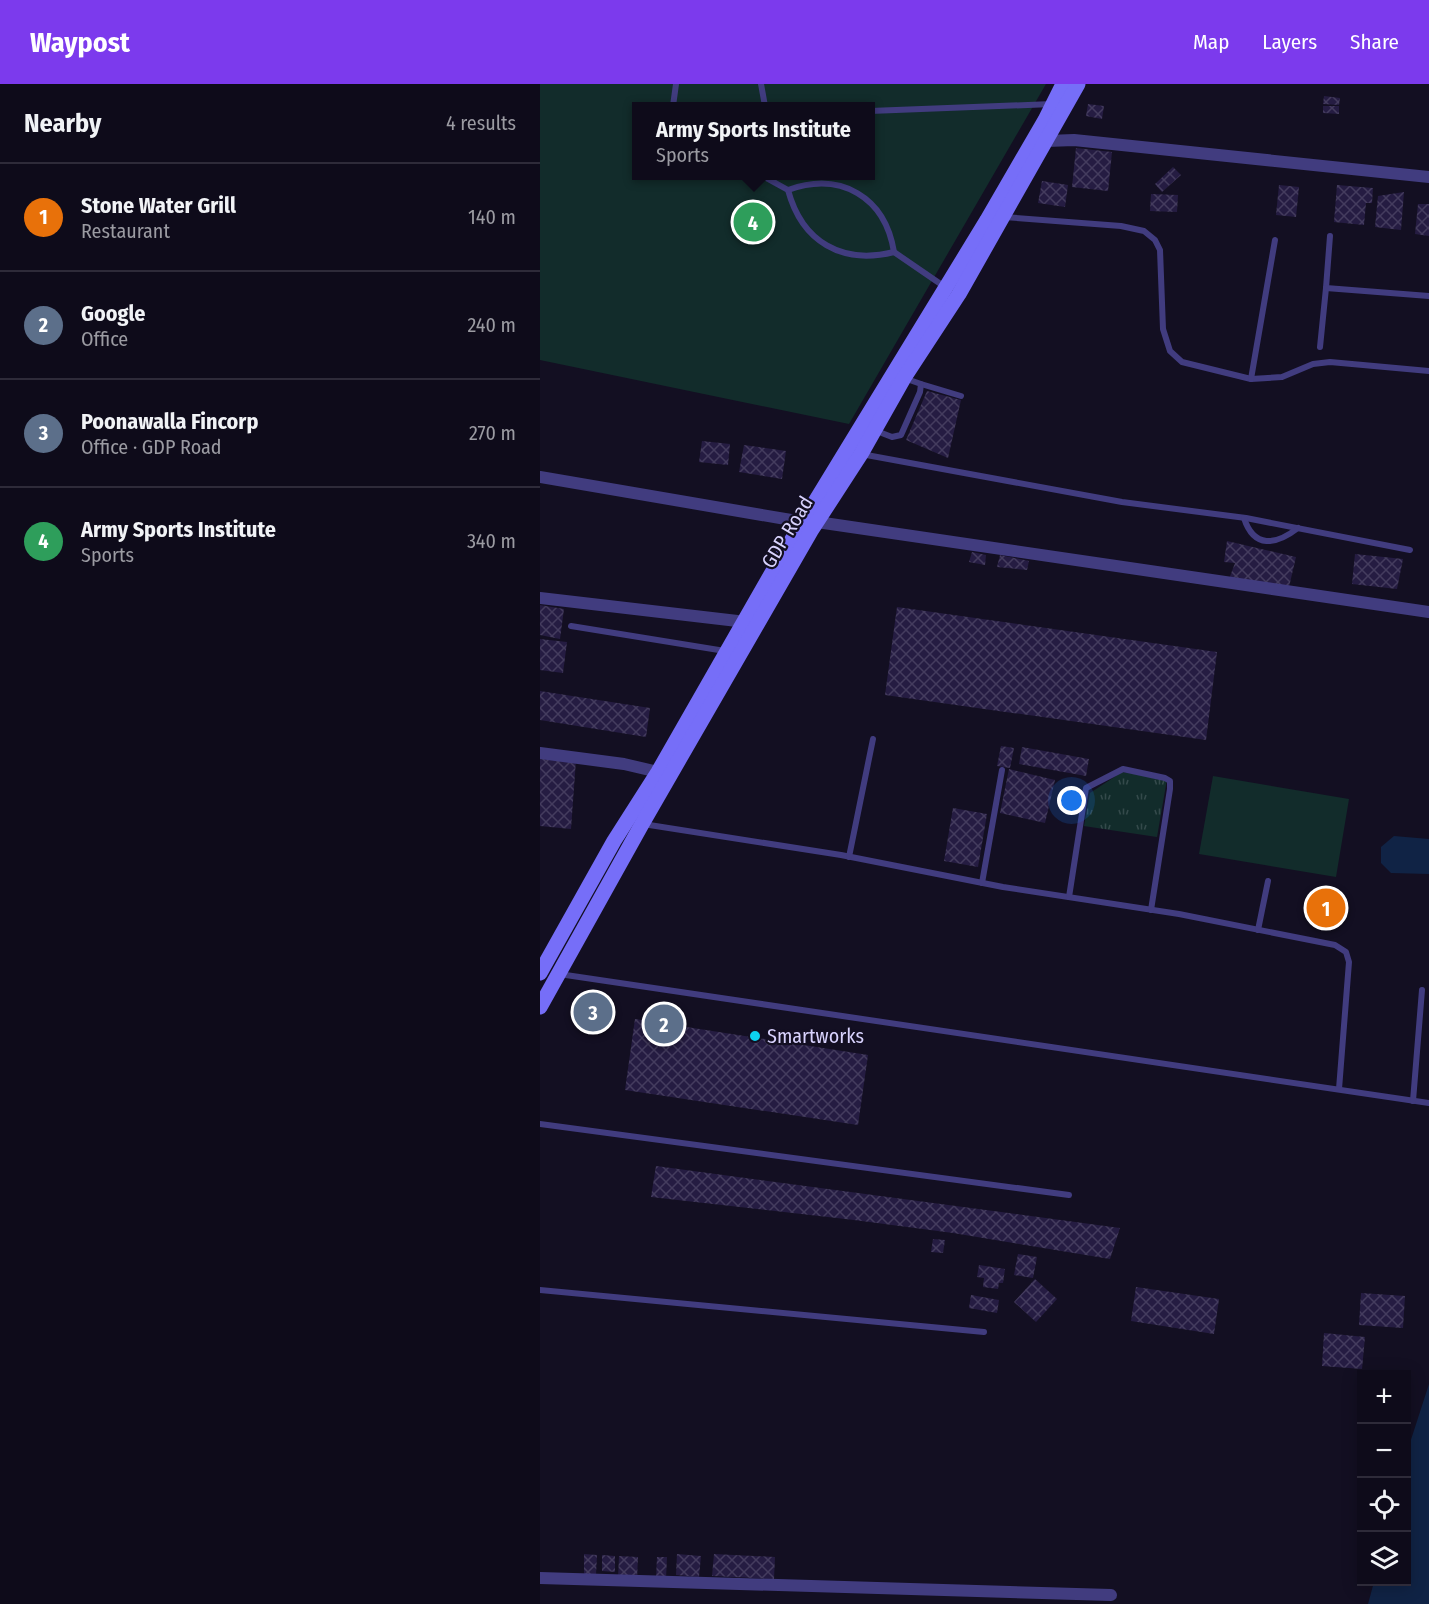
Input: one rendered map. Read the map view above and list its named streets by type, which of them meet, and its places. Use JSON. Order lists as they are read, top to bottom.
{
  "streets": {
    "main road": ["GDP Road"]
  },
  "places": ["Smartworks"],
  "page": {
    "header": "Waypost",
    "nav": ["Map", "Layers", "Share"],
    "heading": ["Nearby", "4 results"],
    "popup": ["Army Sports Institute", "Sports"],
    "list": [
      {
        "mark": "1",
        "name": "Stone Water Grill",
        "note": "Restaurant",
        "value": "140 m"
      },
      {
        "mark": "2",
        "name": "Google",
        "note": "Office",
        "value": "240 m"
      },
      {
        "mark": "3",
        "name": "Poonawalla Fincorp",
        "note": "Office · GDP Road",
        "value": "270 m"
      },
      {
        "mark": "4",
        "name": "Army Sports Institute",
        "note": "Sports",
        "value": "340 m"
      }
    ],
    "pins": [
      "4",
      "1",
      "3",
      "2"
    ],
    "map_buttons": ["+", "−"]
  }
}
